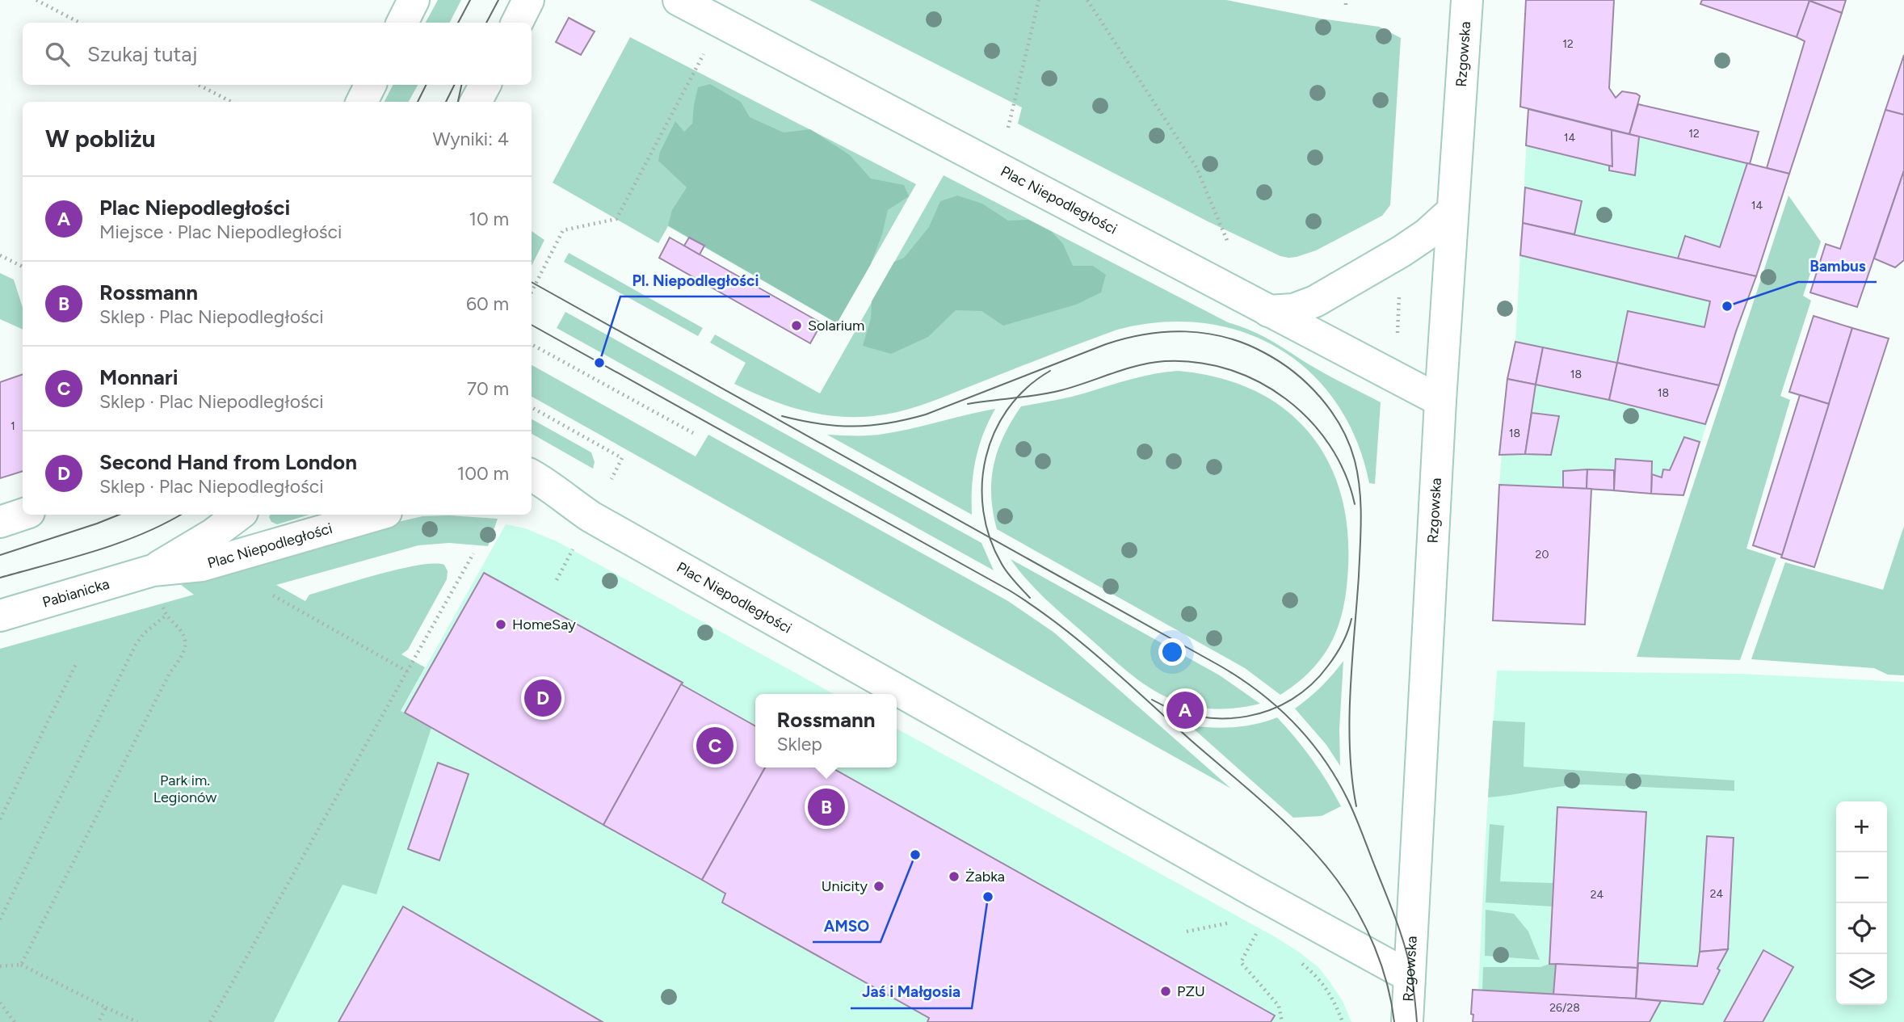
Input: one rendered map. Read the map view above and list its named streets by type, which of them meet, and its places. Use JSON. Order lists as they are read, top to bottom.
{
  "streets": {
    "street": ["Rzgowska", "Plac Niepodległości", "Pabianicka"]
  },
  "crossings": [
    ["Rzgowska", "Plac Niepodległości"],
    ["Plac Niepodległości", "Pabianicka"]
  ],
  "parks": ["Park im. Legionów"],
  "places": [
    "Bambus",
    "Solarium",
    "Pl. Niepodległości",
    "HomeSay",
    "AMSO",
    "Żabka",
    "Unicity",
    "Jaś i Małgosia",
    "PZU"
  ],
  "house_numbers": [
    "12",
    "12",
    "14",
    "14",
    "18",
    "18",
    "1",
    "18",
    "20",
    "24",
    "24",
    "26/28"
  ],
  "page": {
    "search": "Szukaj tutaj",
    "heading": ["W pobliżu", "Wyniki: 4"],
    "list": [
      {
        "mark": "A",
        "name": "Plac Niepodległości",
        "note": "Miejsce · Plac Niepodległości",
        "value": "10 m"
      },
      {
        "mark": "B",
        "name": "Rossmann",
        "note": "Sklep · Plac Niepodległości",
        "value": "60 m"
      },
      {
        "mark": "C",
        "name": "Monnari",
        "note": "Sklep · Plac Niepodległości",
        "value": "70 m"
      },
      {
        "mark": "D",
        "name": "Second Hand from London",
        "note": "Sklep · Plac Niepodległości",
        "value": "100 m"
      }
    ],
    "pins": [
      "D",
      "A",
      "C",
      "B"
    ],
    "popup": ["Rossmann", "Sklep"],
    "map_buttons": ["+", "−"]
  }
}
